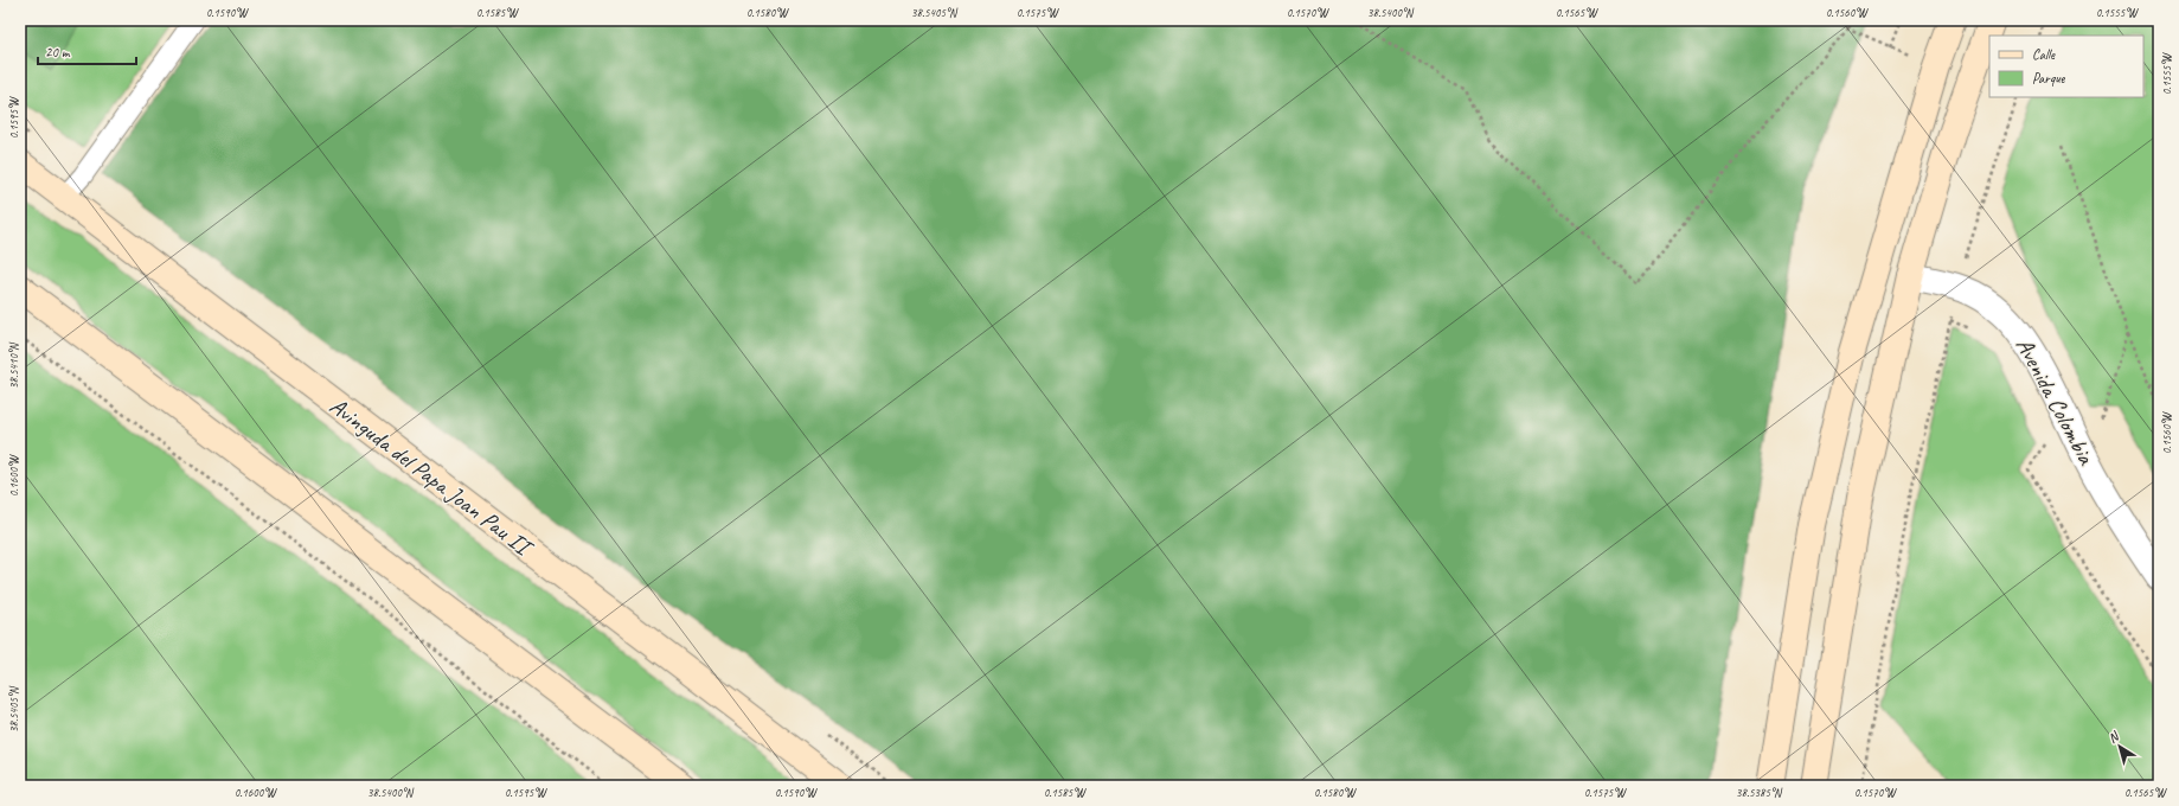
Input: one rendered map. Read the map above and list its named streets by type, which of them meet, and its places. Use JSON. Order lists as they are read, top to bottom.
{
  "streets": {
    "main road": ["Avinguda del Papa Joan Pau II"],
    "street": ["Avenida Colombia"]
  },
  "legend": ["Calle", "Parque"],
  "scale_bar": "20 m",
  "north": "top left",
  "coordinates": [
    "0.1590°W",
    "0.1585°W",
    "0.1580°W",
    "38.5405°N",
    "0.1575°W",
    "0.1570°W",
    "38.5400°N",
    "0.1565°W",
    "0.1560°W",
    "0.1555°W",
    "0.1595°W",
    "38.5410°N",
    "0.1600°W",
    "38.5385°N"
  ]
}
